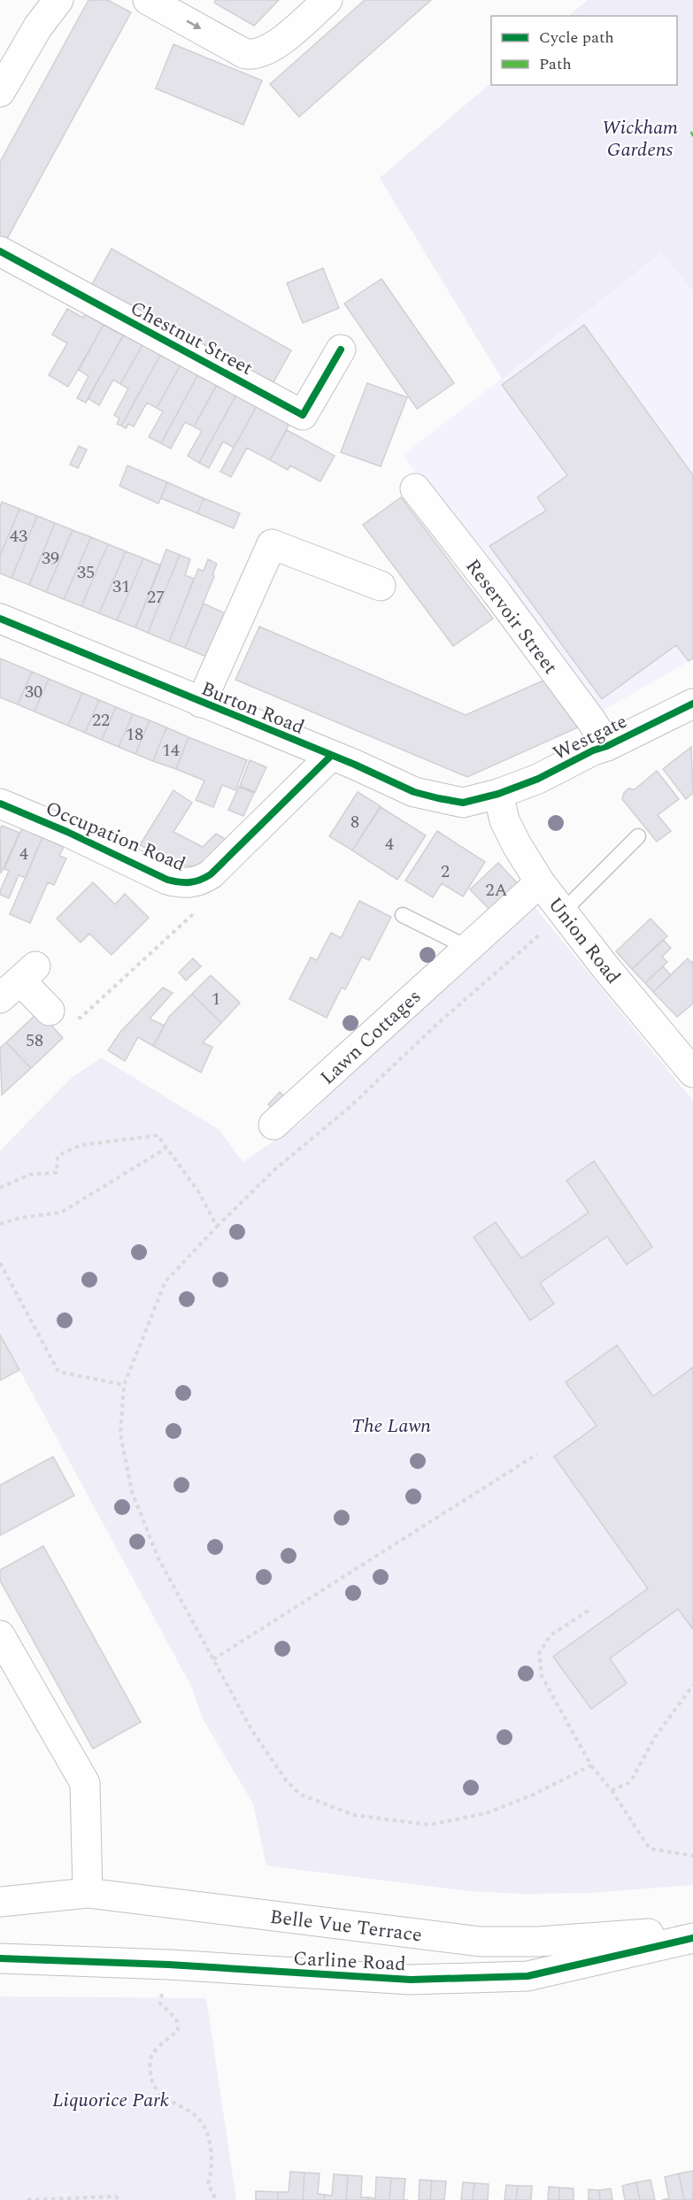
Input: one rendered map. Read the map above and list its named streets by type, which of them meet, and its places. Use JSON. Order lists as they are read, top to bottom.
{
  "streets": {
    "street": [
      "Chestnut Street",
      "Reservoir Street",
      "Burton Road",
      "Westgate",
      "Occupation Road",
      "Union Road",
      "Lawn Cottages",
      "Belle Vue Terrace",
      "Carline Road"
    ]
  },
  "crossings": [
    ["Reservoir Street", "Westgate"],
    ["Burton Road", "Westgate"],
    ["Burton Road", "Occupation Road"],
    ["Burton Road", "Union Road"],
    ["Westgate", "Union Road"],
    ["Union Road", "Lawn Cottages"]
  ],
  "parks": ["Wickham Gardens", "The Lawn", "Liquorice Park"],
  "house_numbers": [
    "43",
    "39",
    "35",
    "31",
    "27",
    "30",
    "22",
    "18",
    "14",
    "8",
    "4",
    "4",
    "2",
    "2A",
    "1",
    "58"
  ],
  "legend": ["Cycle path", "Path"]
}
